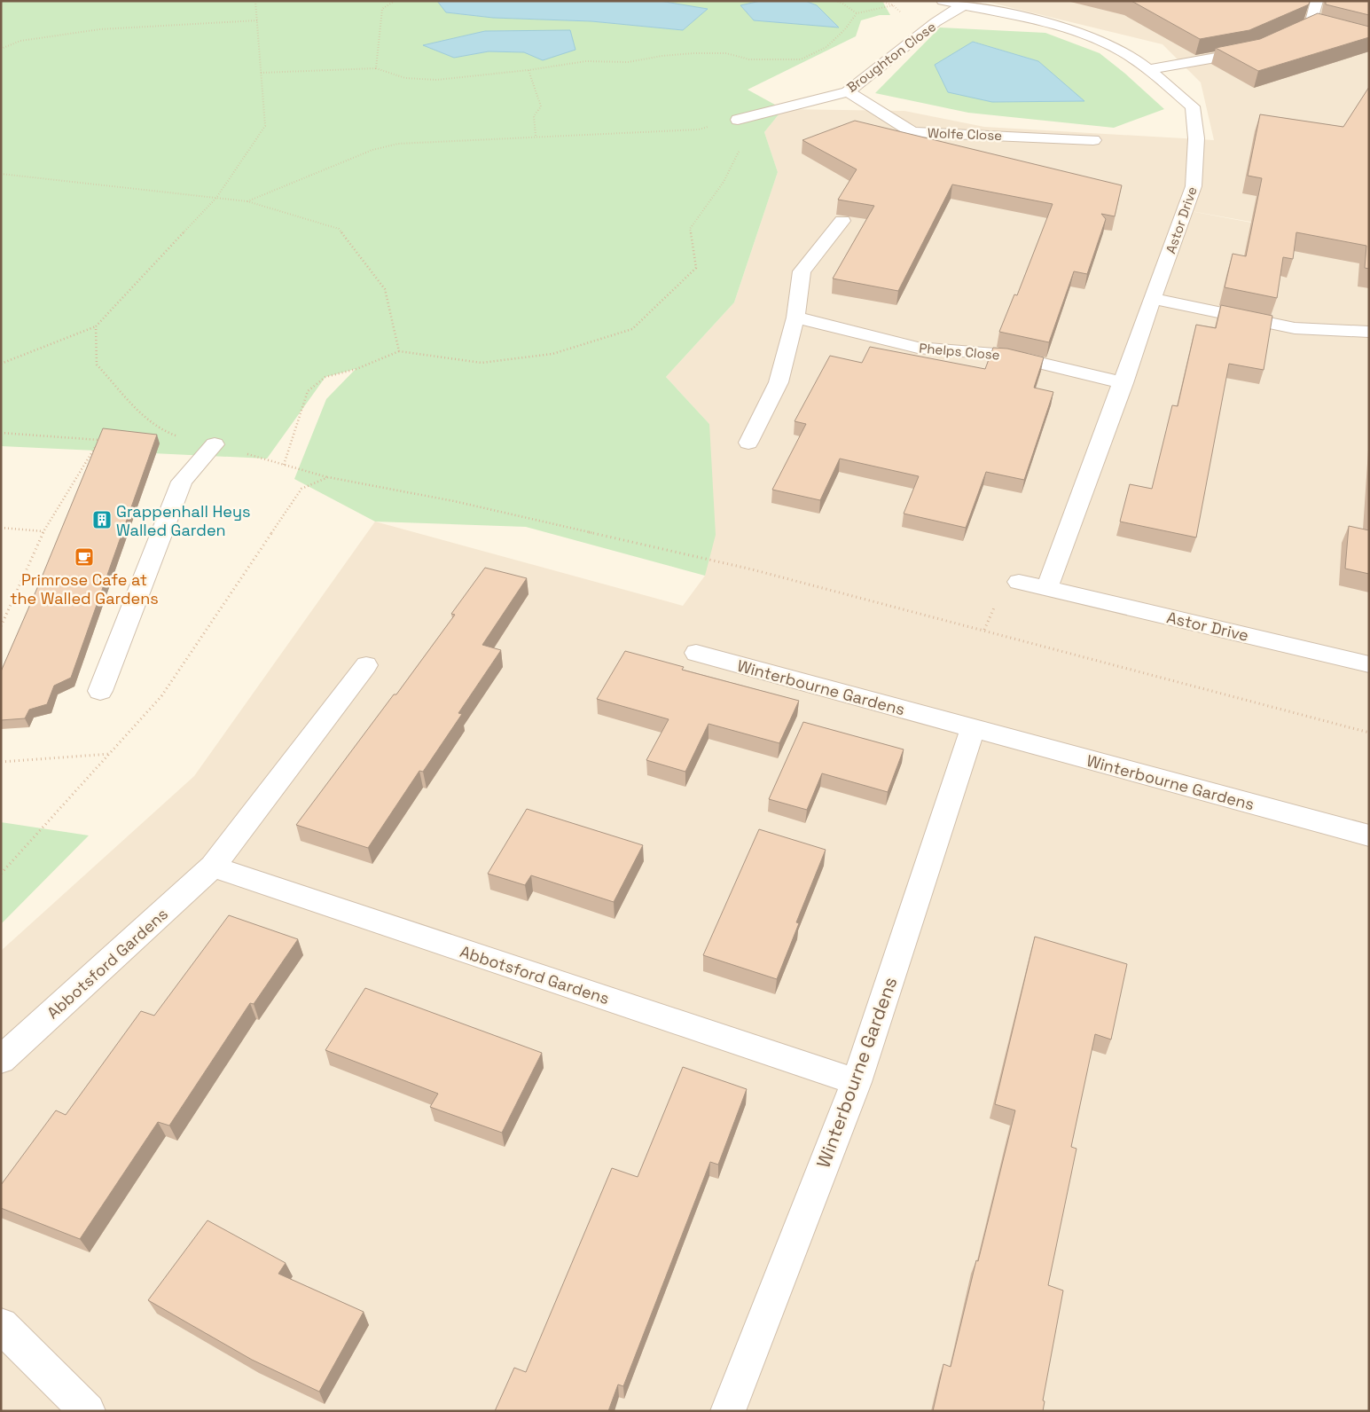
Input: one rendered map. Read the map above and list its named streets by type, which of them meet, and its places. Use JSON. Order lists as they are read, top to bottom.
{
  "streets": {
    "street": [
      "Broughton Close",
      "Wolfe Close",
      "Astor Drive",
      "Phelps Close",
      "Winterbourne Gardens",
      "Abbotsford Gardens"
    ]
  },
  "crossings": [
    ["Broughton Close", "Wolfe Close"],
    ["Broughton Close", "Astor Drive"],
    ["Astor Drive", "Phelps Close"],
    ["Winterbourne Gardens", "Abbotsford Gardens"]
  ],
  "places": {
    "building": ["Grappenhall Heys Walled Garden"],
    "cafe": ["Primrose Cafe at the Walled Gardens"]
  }
}
